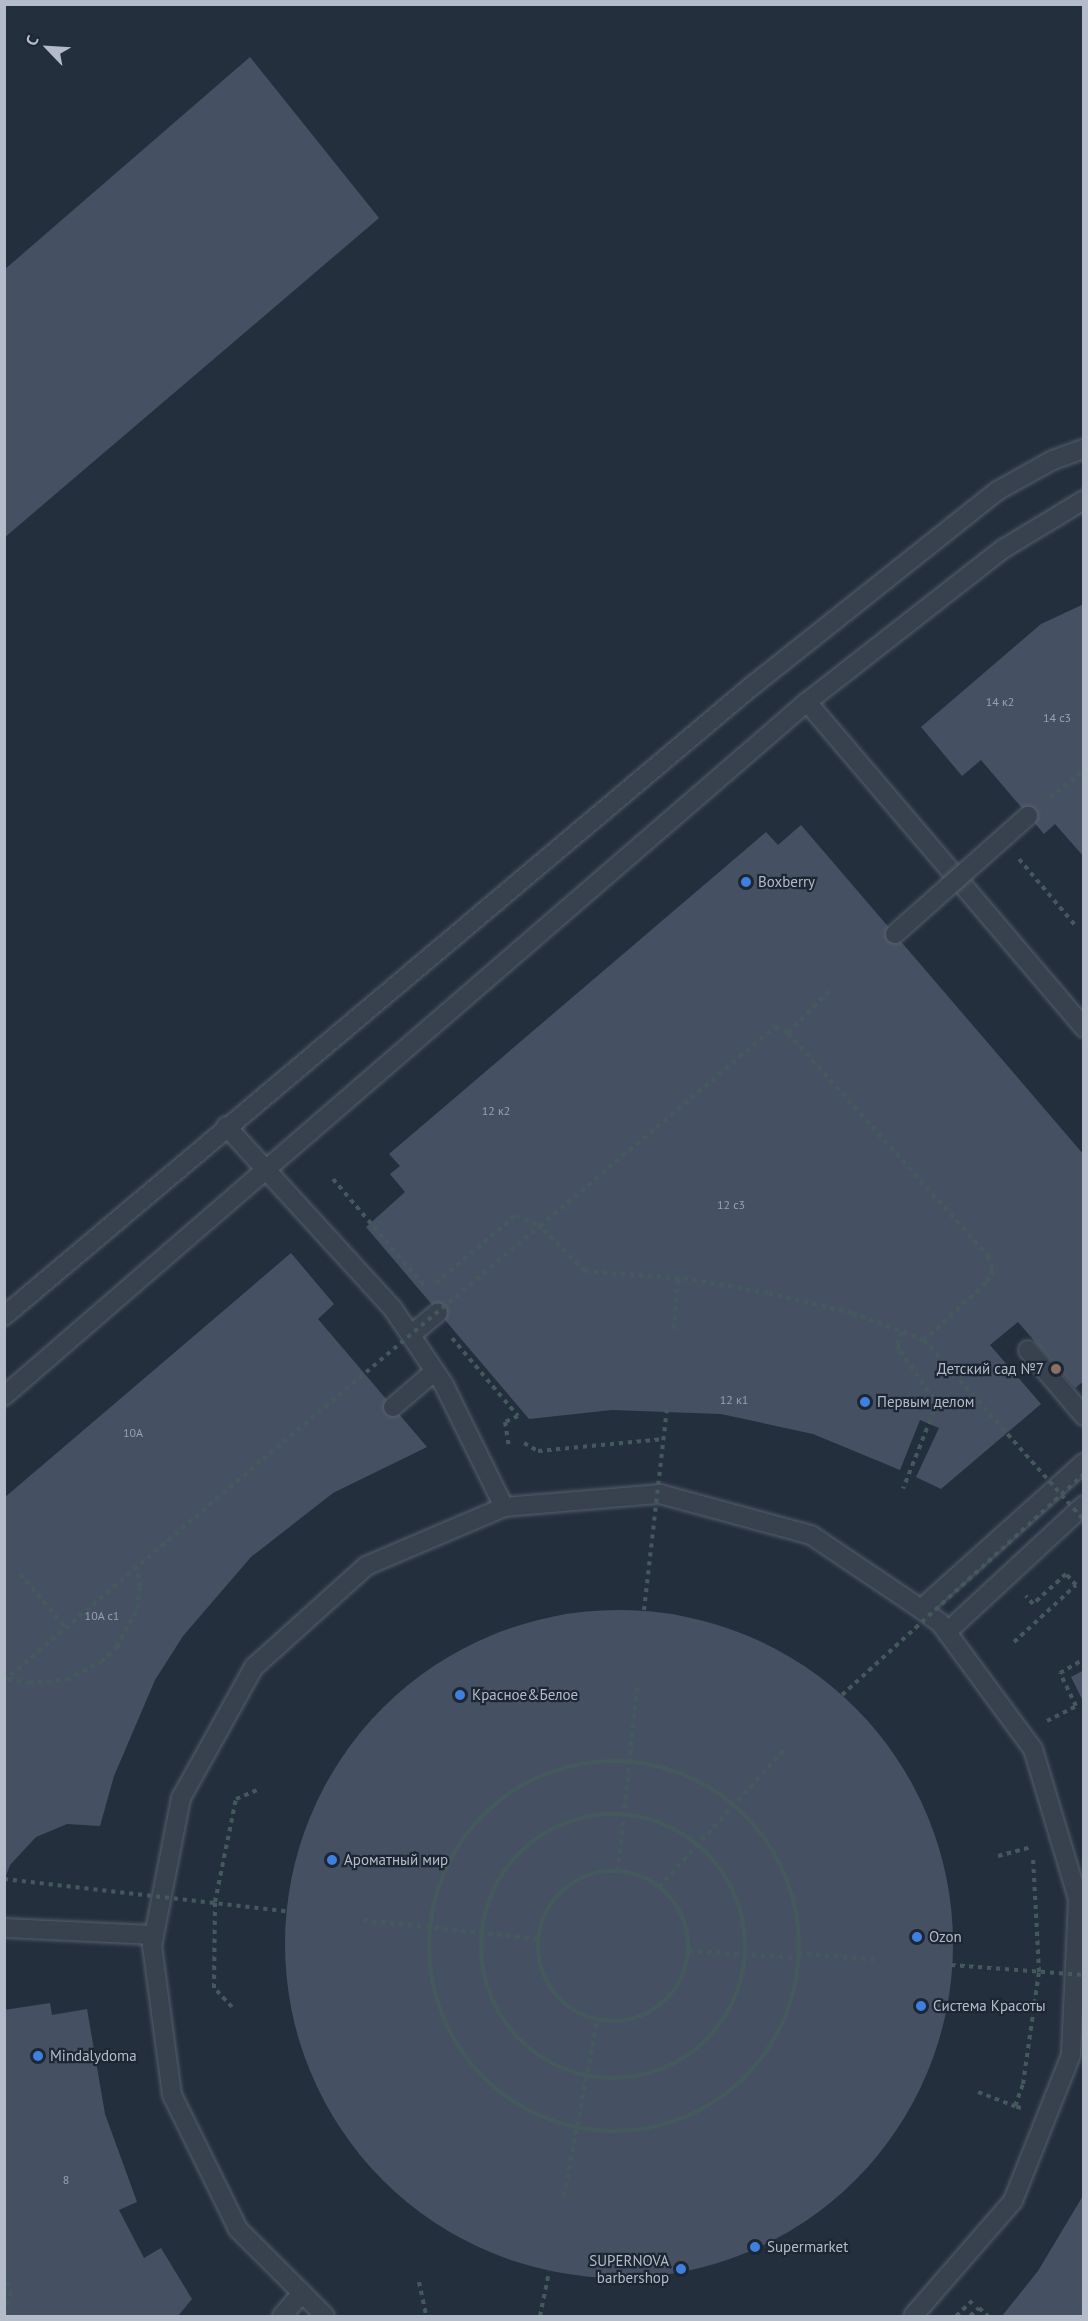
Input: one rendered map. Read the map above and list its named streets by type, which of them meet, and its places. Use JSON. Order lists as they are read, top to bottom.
{
  "places": [
    "Boxberry",
    "Детский сад №7",
    "Первым делом",
    "Красное&Белое",
    "Ароматный мир",
    "Ozon",
    "Система Красоты",
    "Mindalydoma",
    "Supermarket",
    "SUPERNOVA barbershop"
  ],
  "house_numbers": [
    "14 к2",
    "14 с3",
    "12 к2",
    "12 с3",
    "12 к1",
    "10А",
    "10А с1",
    "8"
  ],
  "north": "top left"
}
